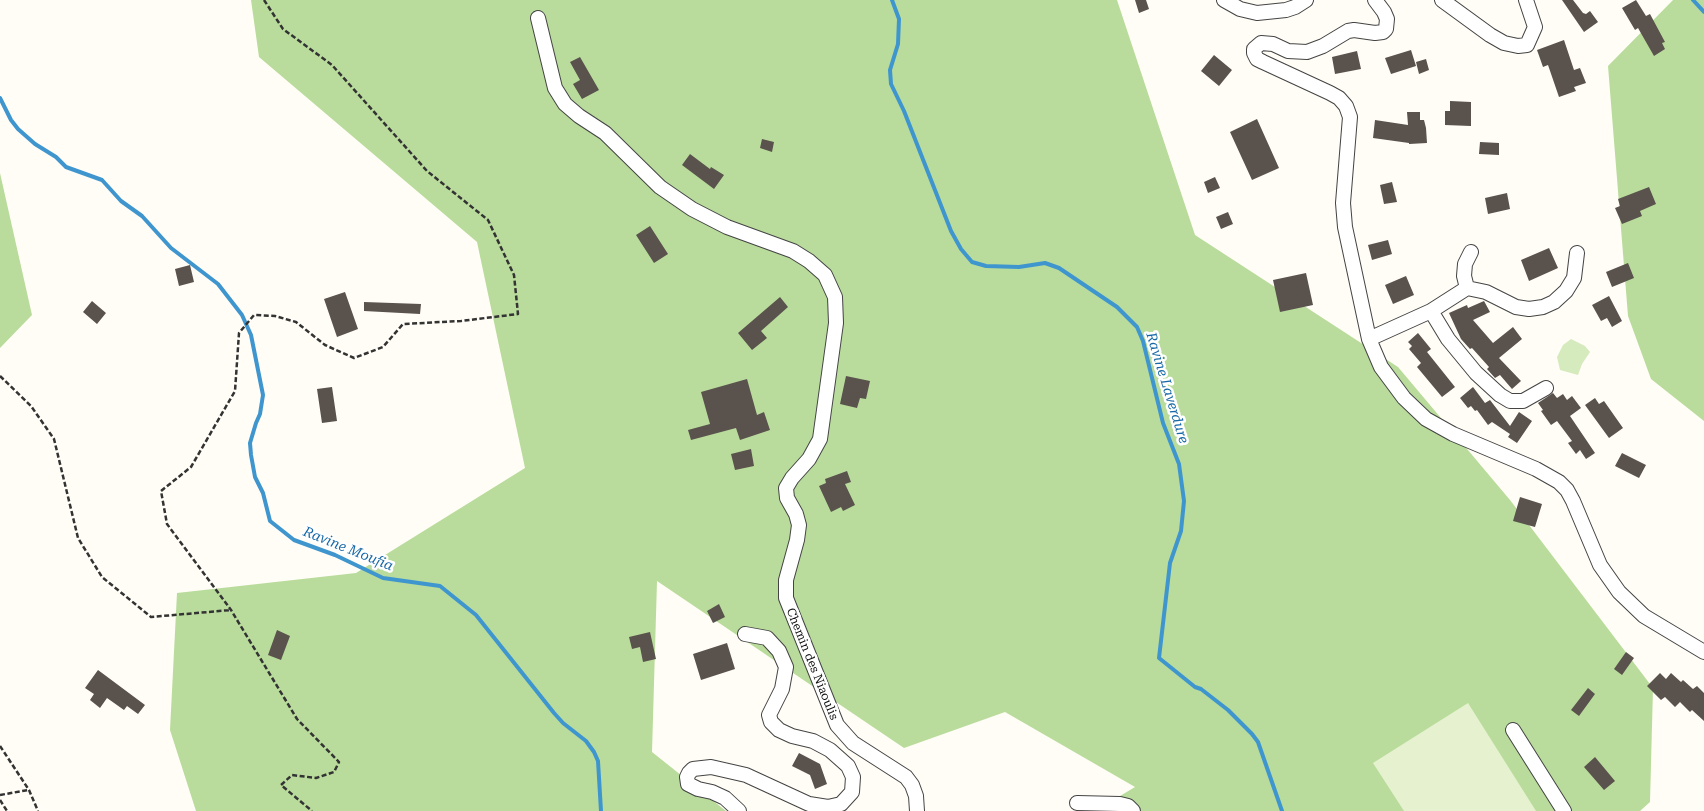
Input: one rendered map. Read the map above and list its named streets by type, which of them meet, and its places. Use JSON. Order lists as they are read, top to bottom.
{
  "streets": {
    "street": ["Chemin des Niaoulis"]
  },
  "water": ["Ravine Laverdure", "Ravine Moufia"]
}
